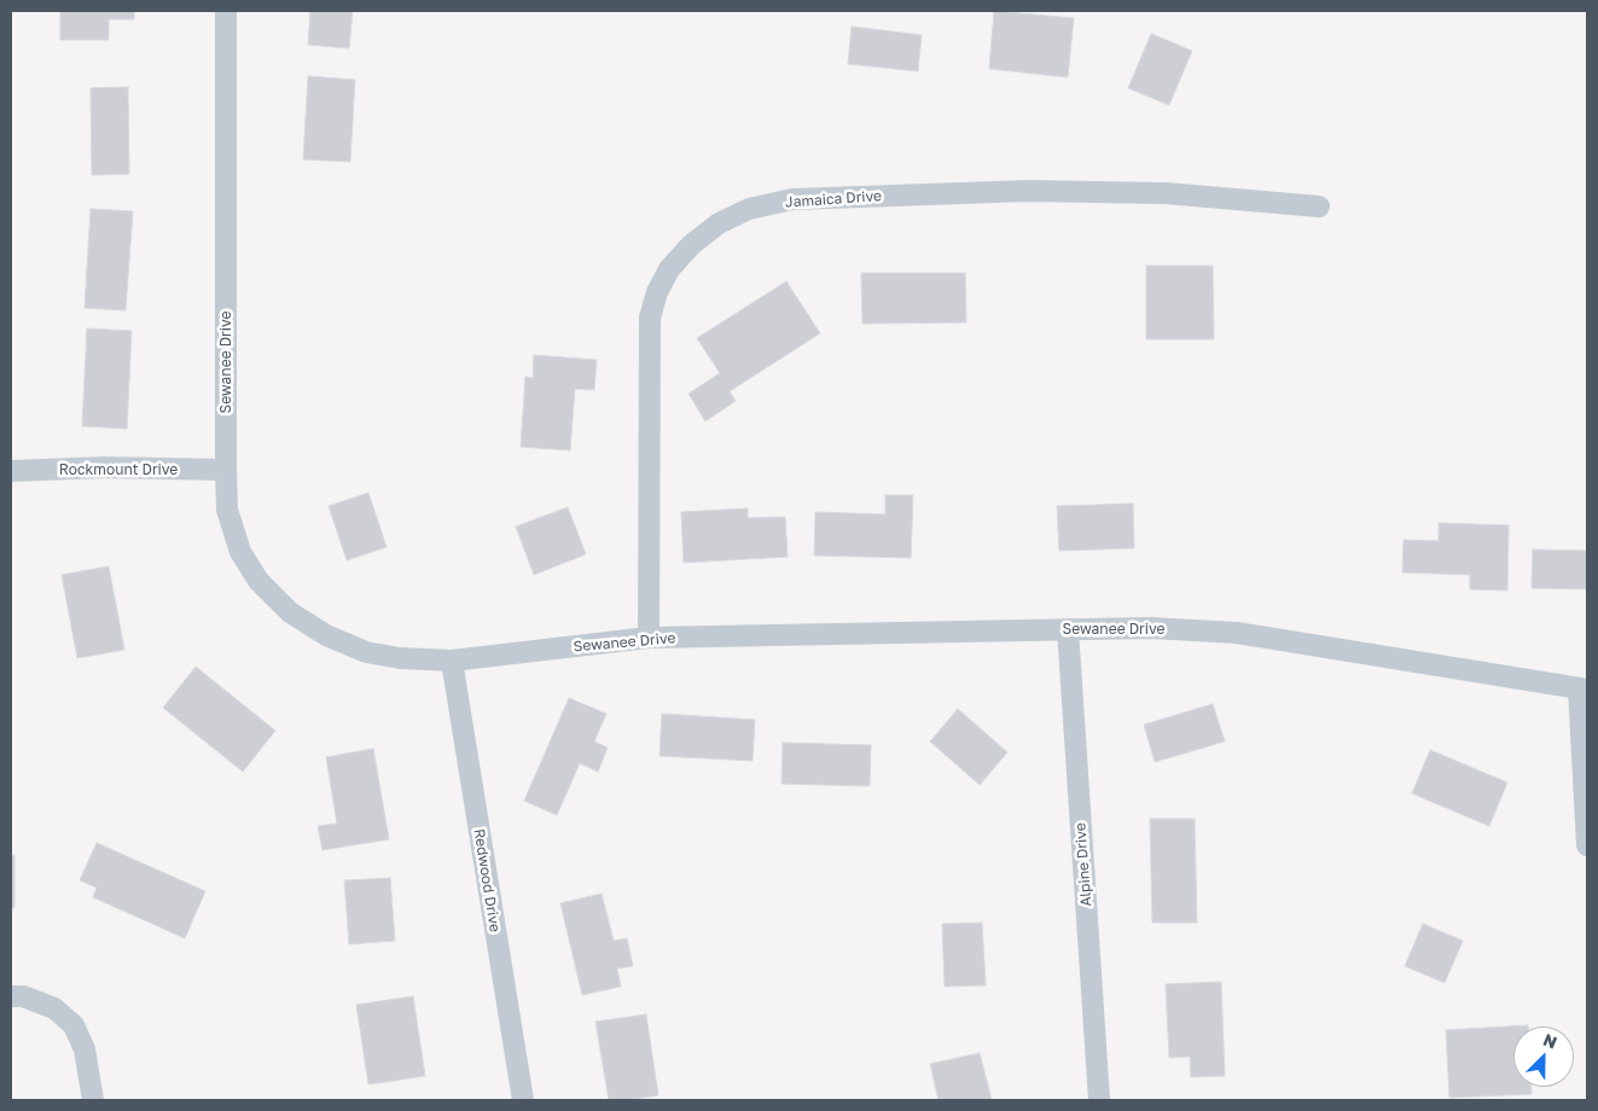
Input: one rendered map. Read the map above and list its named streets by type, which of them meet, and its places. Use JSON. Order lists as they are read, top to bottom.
{
  "streets": {
    "street": [
      "Jamaica Drive",
      "Sewanee Drive",
      "Rockmount Drive",
      "Alpine Drive",
      "Redwood Drive"
    ]
  },
  "crossings": [
    ["Jamaica Drive", "Sewanee Drive"],
    ["Sewanee Drive", "Rockmount Drive"],
    ["Sewanee Drive", "Alpine Drive"],
    ["Sewanee Drive", "Redwood Drive"]
  ],
  "north": "top right"
}
